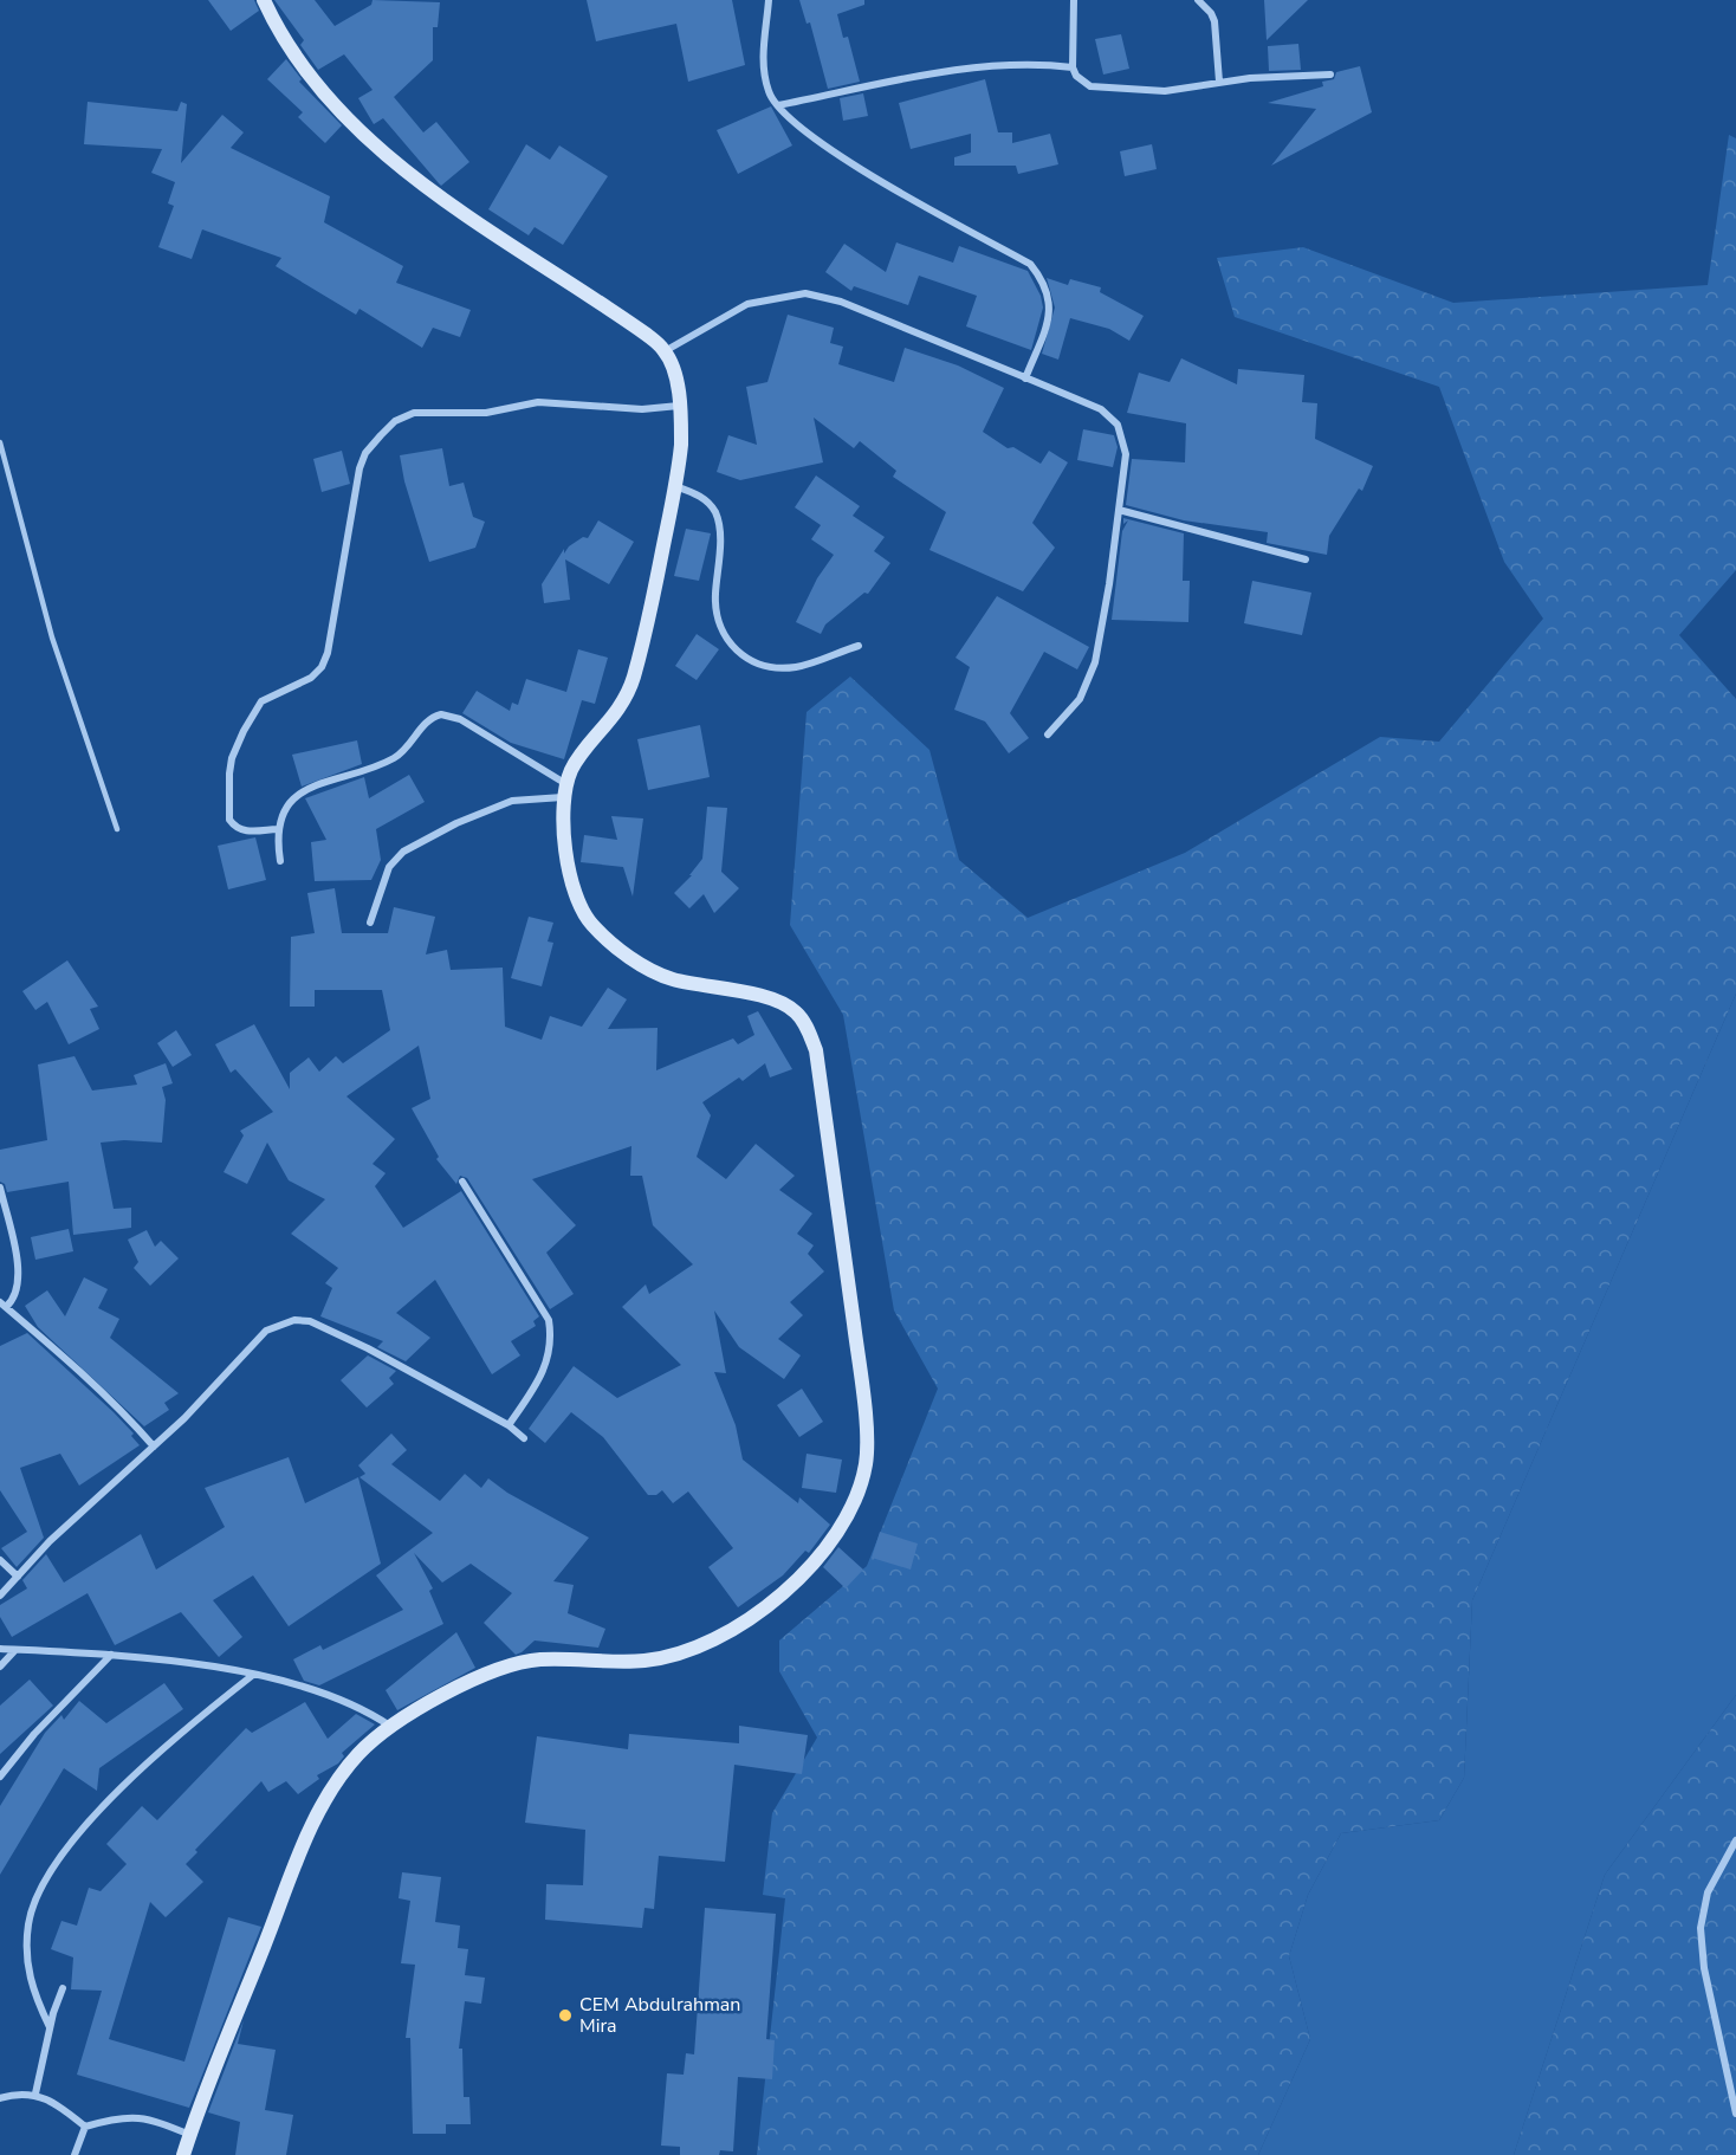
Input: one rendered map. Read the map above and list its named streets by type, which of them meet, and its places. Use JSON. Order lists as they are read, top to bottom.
{
  "places": ["CEM Abdulrahman Mira"]
}
